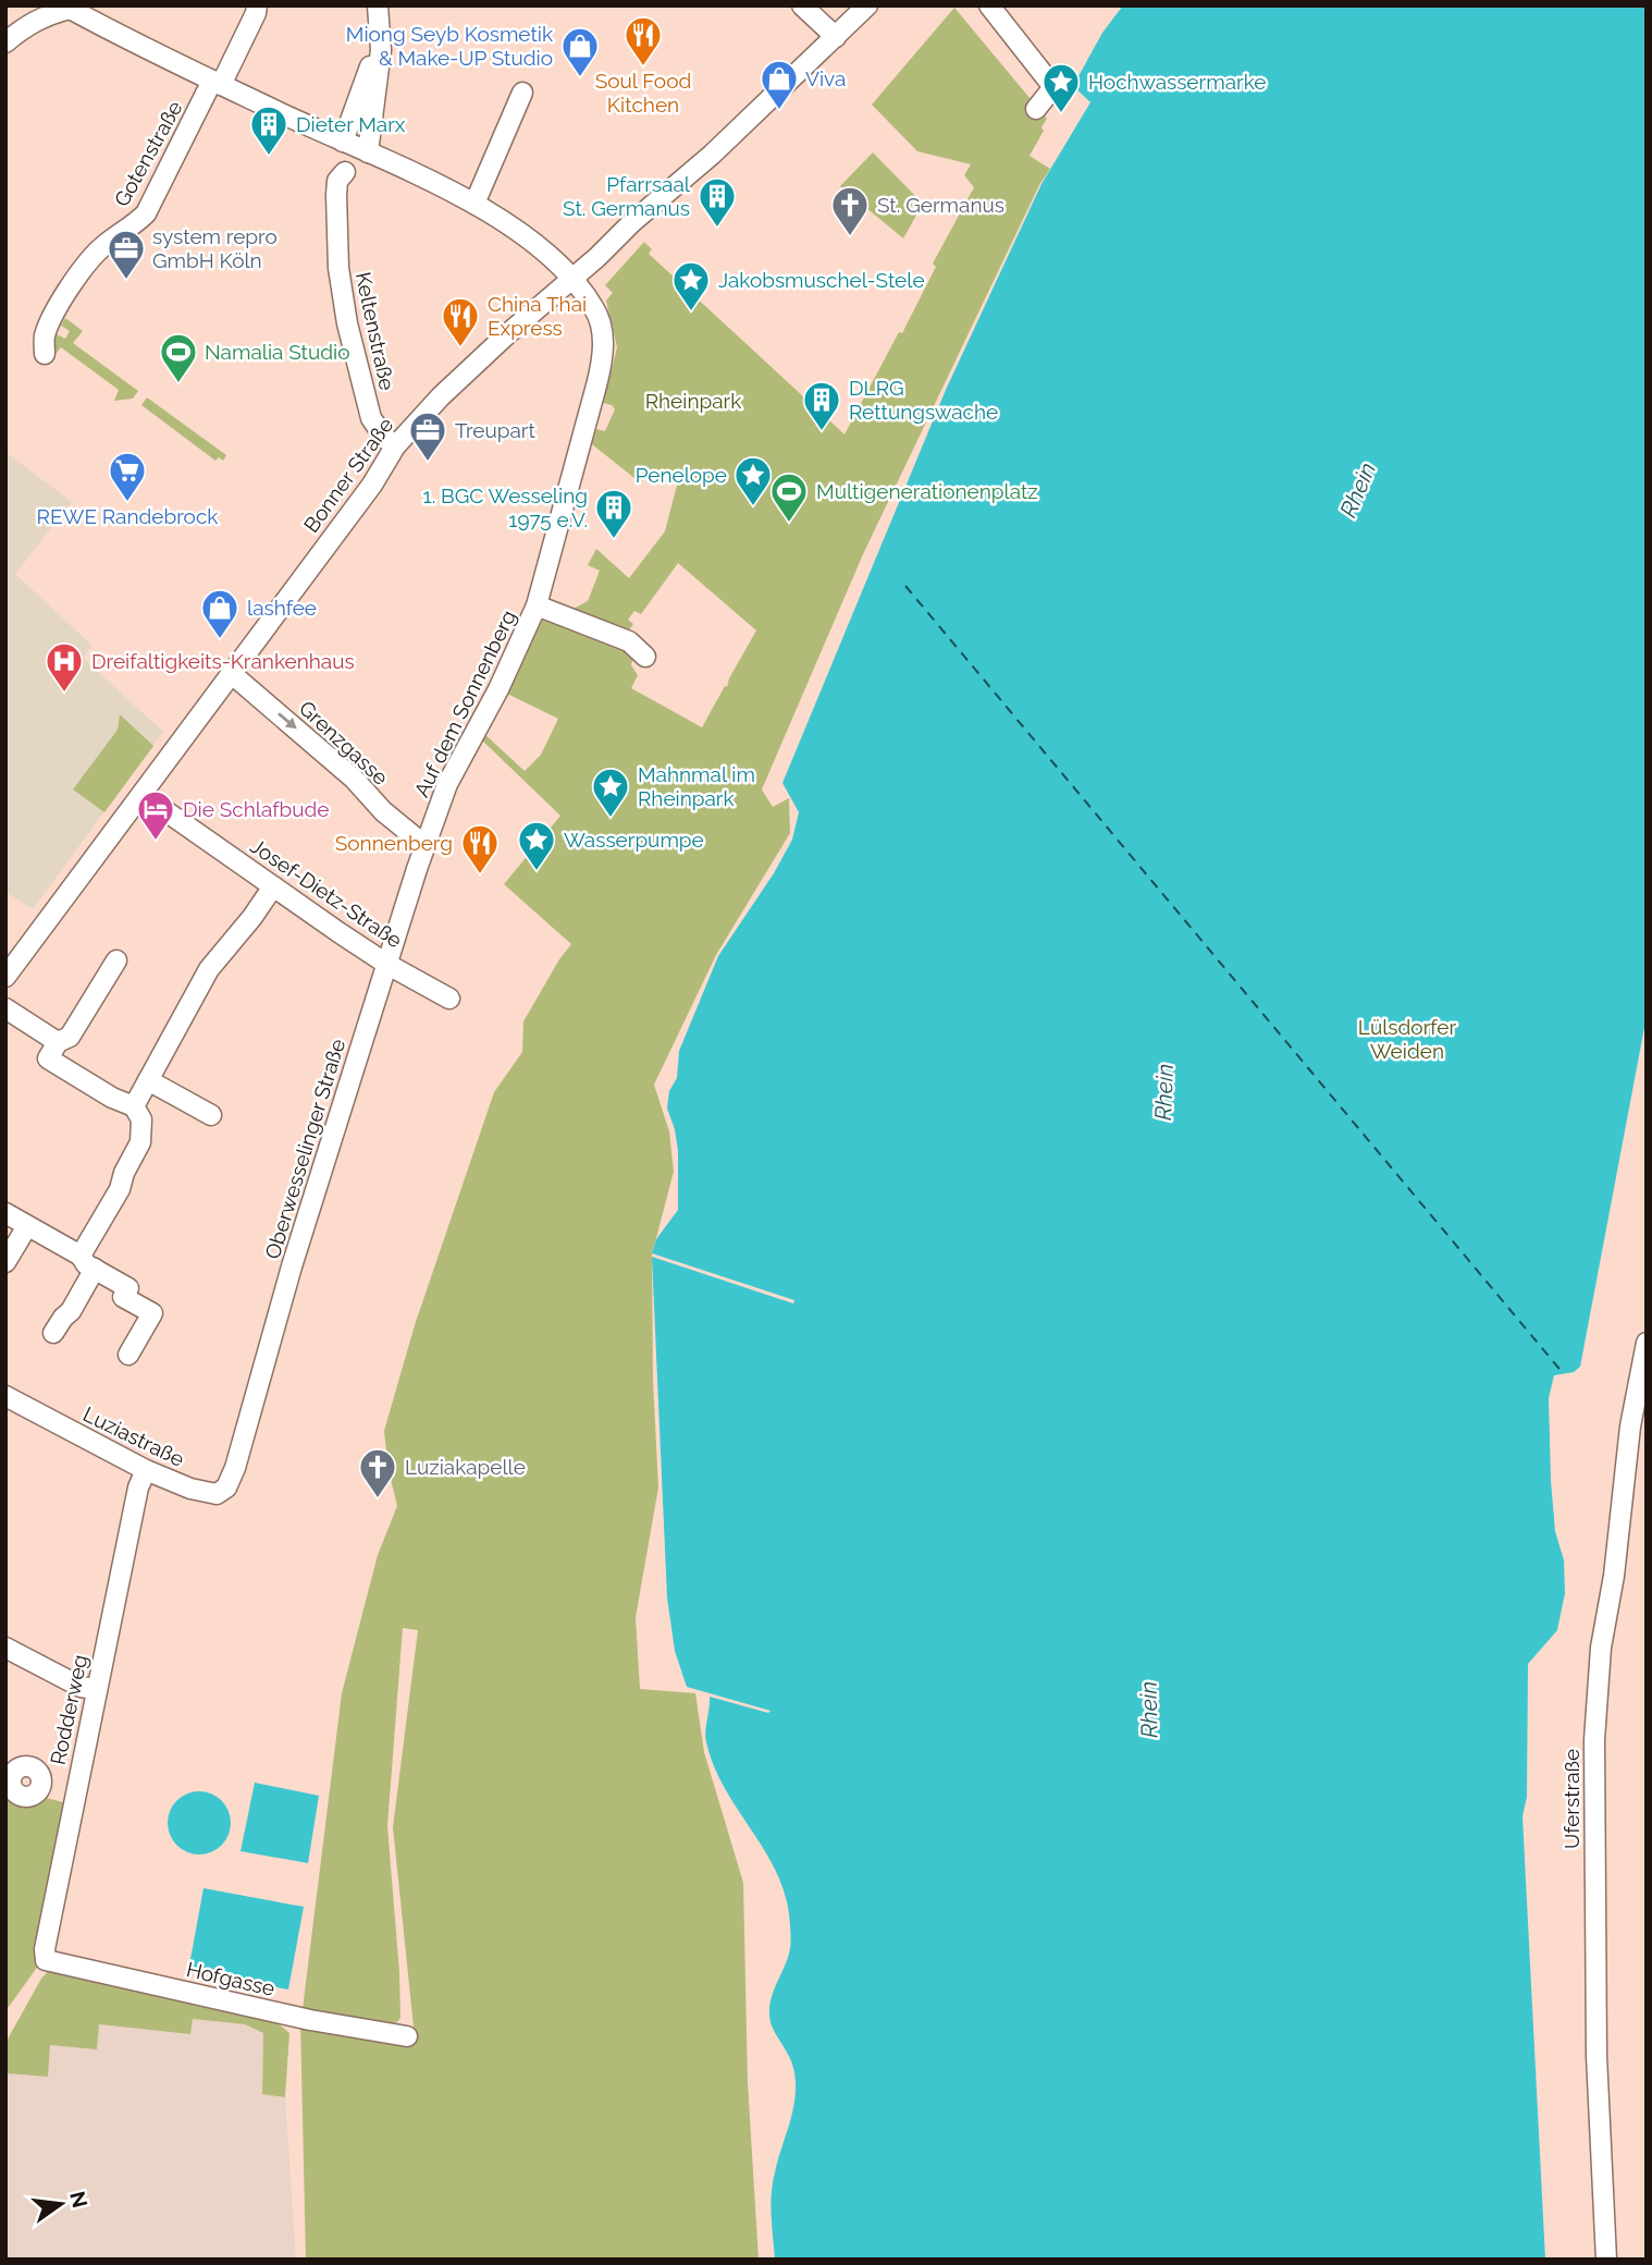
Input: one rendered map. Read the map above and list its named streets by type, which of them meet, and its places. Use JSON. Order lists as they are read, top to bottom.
{
  "streets": {
    "street": [
      "Gotenstraße",
      "Keltenstraße",
      "Bonner Straße",
      "Auf dem Sonnenberg",
      "Grenzgasse",
      "Josef-Dietz-Straße",
      "Oberwesselinger Straße",
      "Luziastraße",
      "Rodderweg",
      "Uferstraße",
      "Hofgasse"
    ]
  },
  "crossings": [
    ["Gotenstraße", "Auf dem Sonnenberg"],
    ["Keltenstraße", "Bonner Straße"],
    ["Bonner Straße", "Auf dem Sonnenberg"],
    ["Bonner Straße", "Grenzgasse"],
    ["Bonner Straße", "Josef-Dietz-Straße"],
    ["Auf dem Sonnenberg", "Grenzgasse"],
    ["Auf dem Sonnenberg", "Oberwesselinger Straße"],
    ["Grenzgasse", "Oberwesselinger Straße"],
    ["Josef-Dietz-Straße", "Oberwesselinger Straße"],
    ["Oberwesselinger Straße", "Luziastraße"],
    ["Luziastraße", "Rodderweg"],
    ["Rodderweg", "Hofgasse"]
  ],
  "one_way": ["Grenzgasse"],
  "water": ["Rhein"],
  "parks": ["Rheinpark", "Lülsdorfer Weiden"],
  "places": {
    "restaurant": ["Soul Food Kitchen", "China Thai Express", "Sonnenberg"],
    "shop": ["Miong Seyb Kosmetik & Make-UP Studio", "Viva", "lashfee"],
    "place": [
      "Hochwassermarke",
      "Jakobsmuschel-Stele",
      "Penelope",
      "Mahnmal im Rheinpark",
      "Wasserpumpe"
    ],
    "building": [
      "Dieter Marx",
      "Pfarrsaal St. Germanus",
      "DLRG Rettungswache",
      "1. BGC Wesseling 1975 e.V."
    ],
    "church": ["St. Germanus", "Luziakapelle"],
    "office": ["system repro GmbH Köln", "Treupart"],
    "sports": ["Namalia Studio", "Multigenerationenplatz"],
    "supermarket": ["REWE Randebrock"],
    "hospital": ["Dreifaltigkeits-Krankenhaus"],
    "hotel": ["Die Schlafbude"]
  },
  "north": "right"
}
